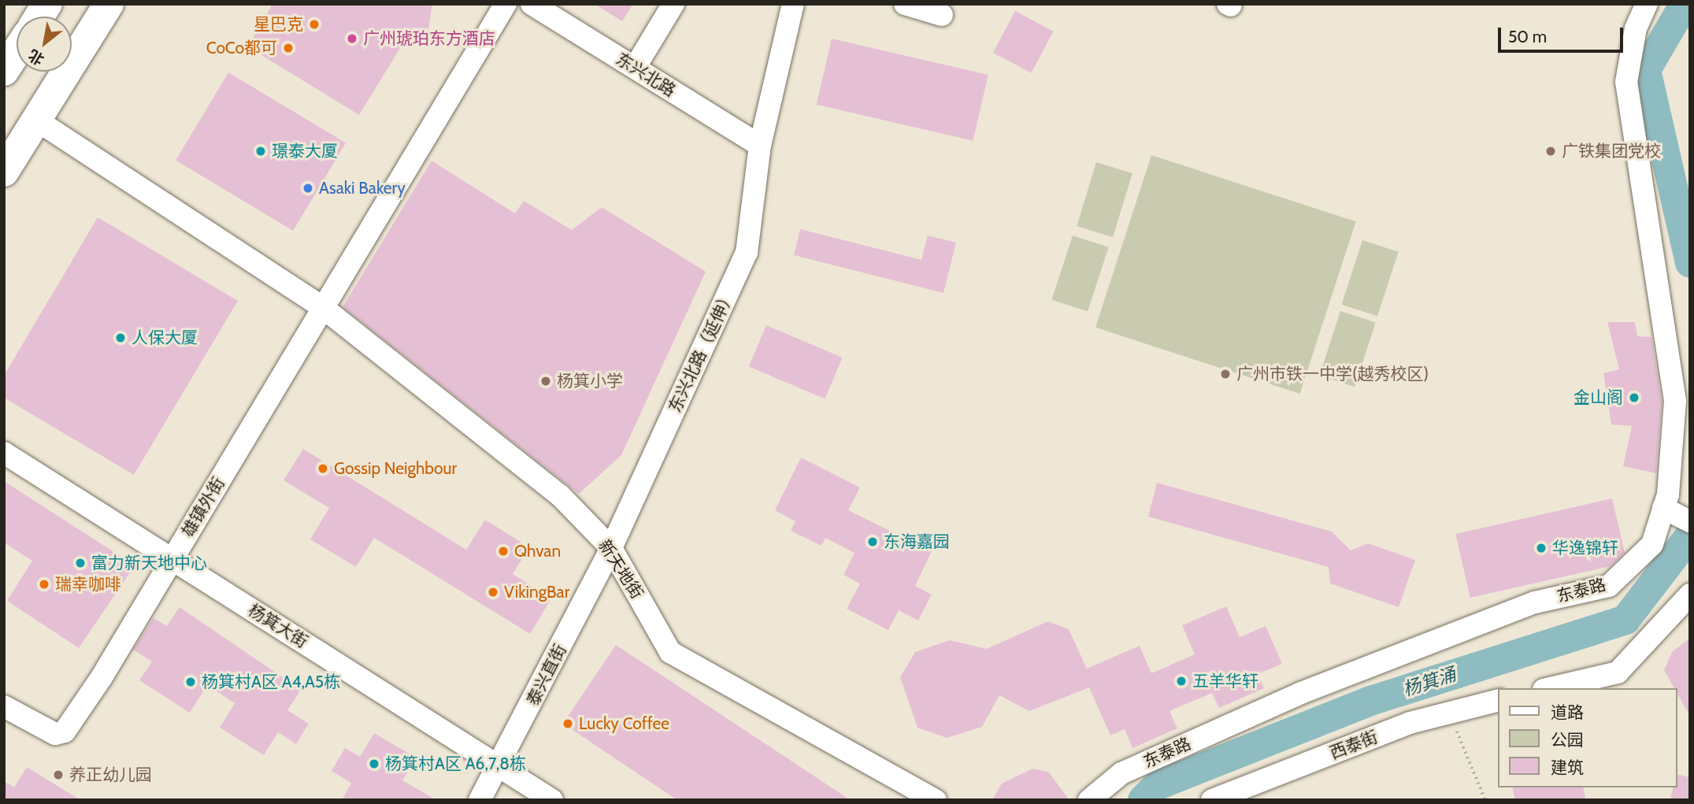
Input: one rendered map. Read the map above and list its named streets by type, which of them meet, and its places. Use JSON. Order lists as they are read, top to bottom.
{
  "streets": {
    "street": [
      "东兴北路",
      "东兴北路（延伸）",
      "雄镇外街",
      "新天地街",
      "东泰路",
      "杨箕大街",
      "泰兴直街",
      "西泰街"
    ]
  },
  "crossings": [
    ["东兴北路", "东兴北路（延伸）"],
    ["东兴北路（延伸）", "新天地街"],
    ["东兴北路（延伸）", "泰兴直街"],
    ["雄镇外街", "新天地街"],
    ["雄镇外街", "杨箕大街"],
    ["新天地街", "泰兴直街"],
    ["杨箕大街", "泰兴直街"]
  ],
  "water": ["杨箕涌"],
  "places": [
    "星巴克",
    "广州琥珀东方酒店",
    "CoCo都可",
    "璟泰大厦",
    "广铁集团党校",
    "Asaki Bakery",
    "人保大厦",
    "广州市铁一中学(越秀校区)",
    "杨箕小学",
    "金山阁",
    "Gossip Neighbour",
    "东海嘉园",
    "华逸锦轩",
    "Qhvan",
    "富力新天地中心",
    "瑞幸咖啡",
    "VikingBar",
    "五羊华轩",
    "杨箕村A区 A4,A5栋",
    "Lucky Coffee",
    "杨箕村A区 A6,7,8栋",
    "养正幼儿园"
  ],
  "legend": ["道路", "公园", "建筑"],
  "scale_bar": "50 m",
  "north": "bottom left"
}
